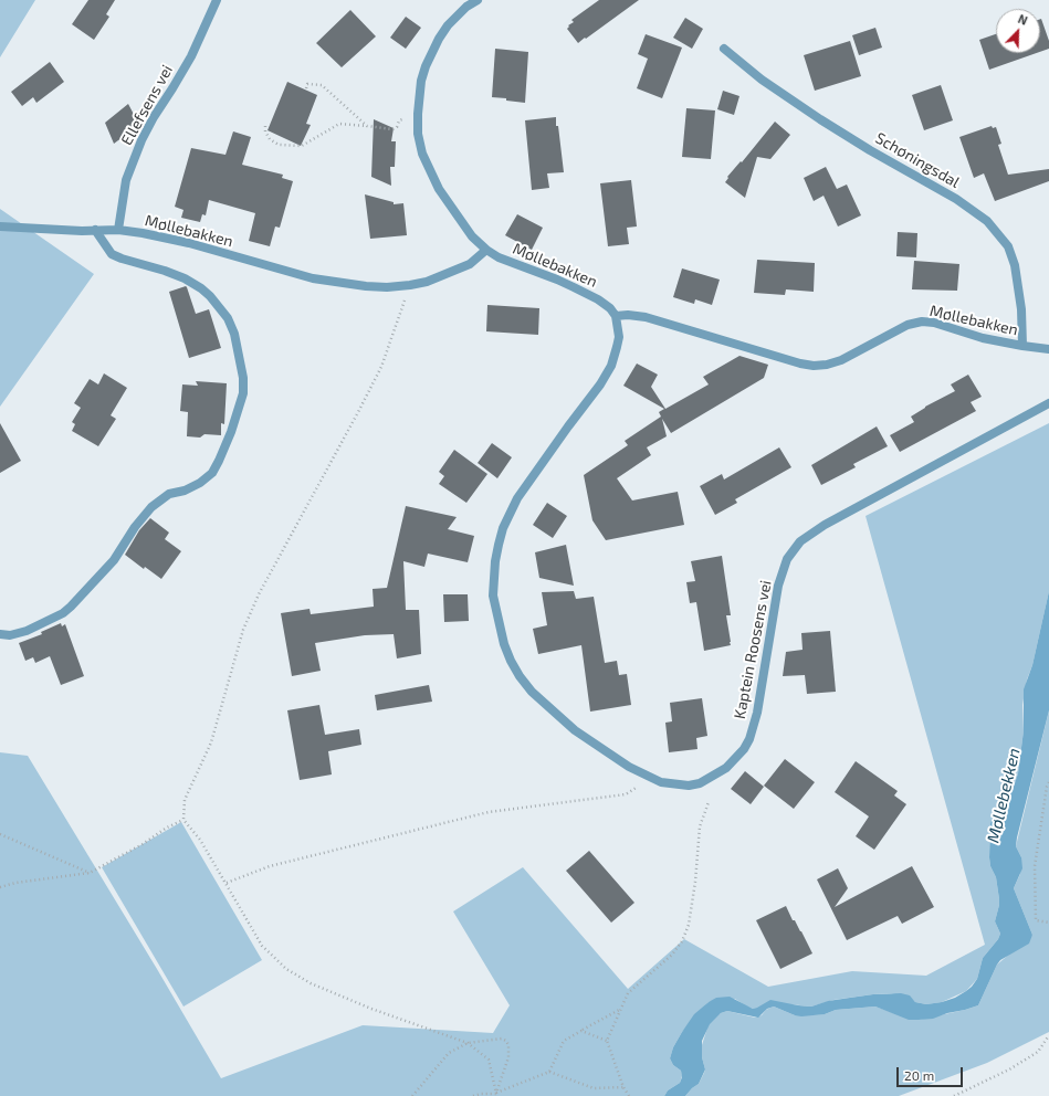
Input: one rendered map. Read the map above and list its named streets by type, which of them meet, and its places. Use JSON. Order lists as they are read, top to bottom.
{
  "streets": {
    "street": [
      "Ellefsens vei",
      "Schøningsdal",
      "Møllebakken",
      "Kaptein Roosens vei"
    ]
  },
  "crossings": [
    ["Ellefsens vei", "Møllebakken"],
    ["Schøningsdal", "Møllebakken"],
    ["Møllebakken", "Kaptein Roosens vei"]
  ],
  "water": ["Møllebekken"],
  "scale_bar": "20 m",
  "north": "top right"
}
